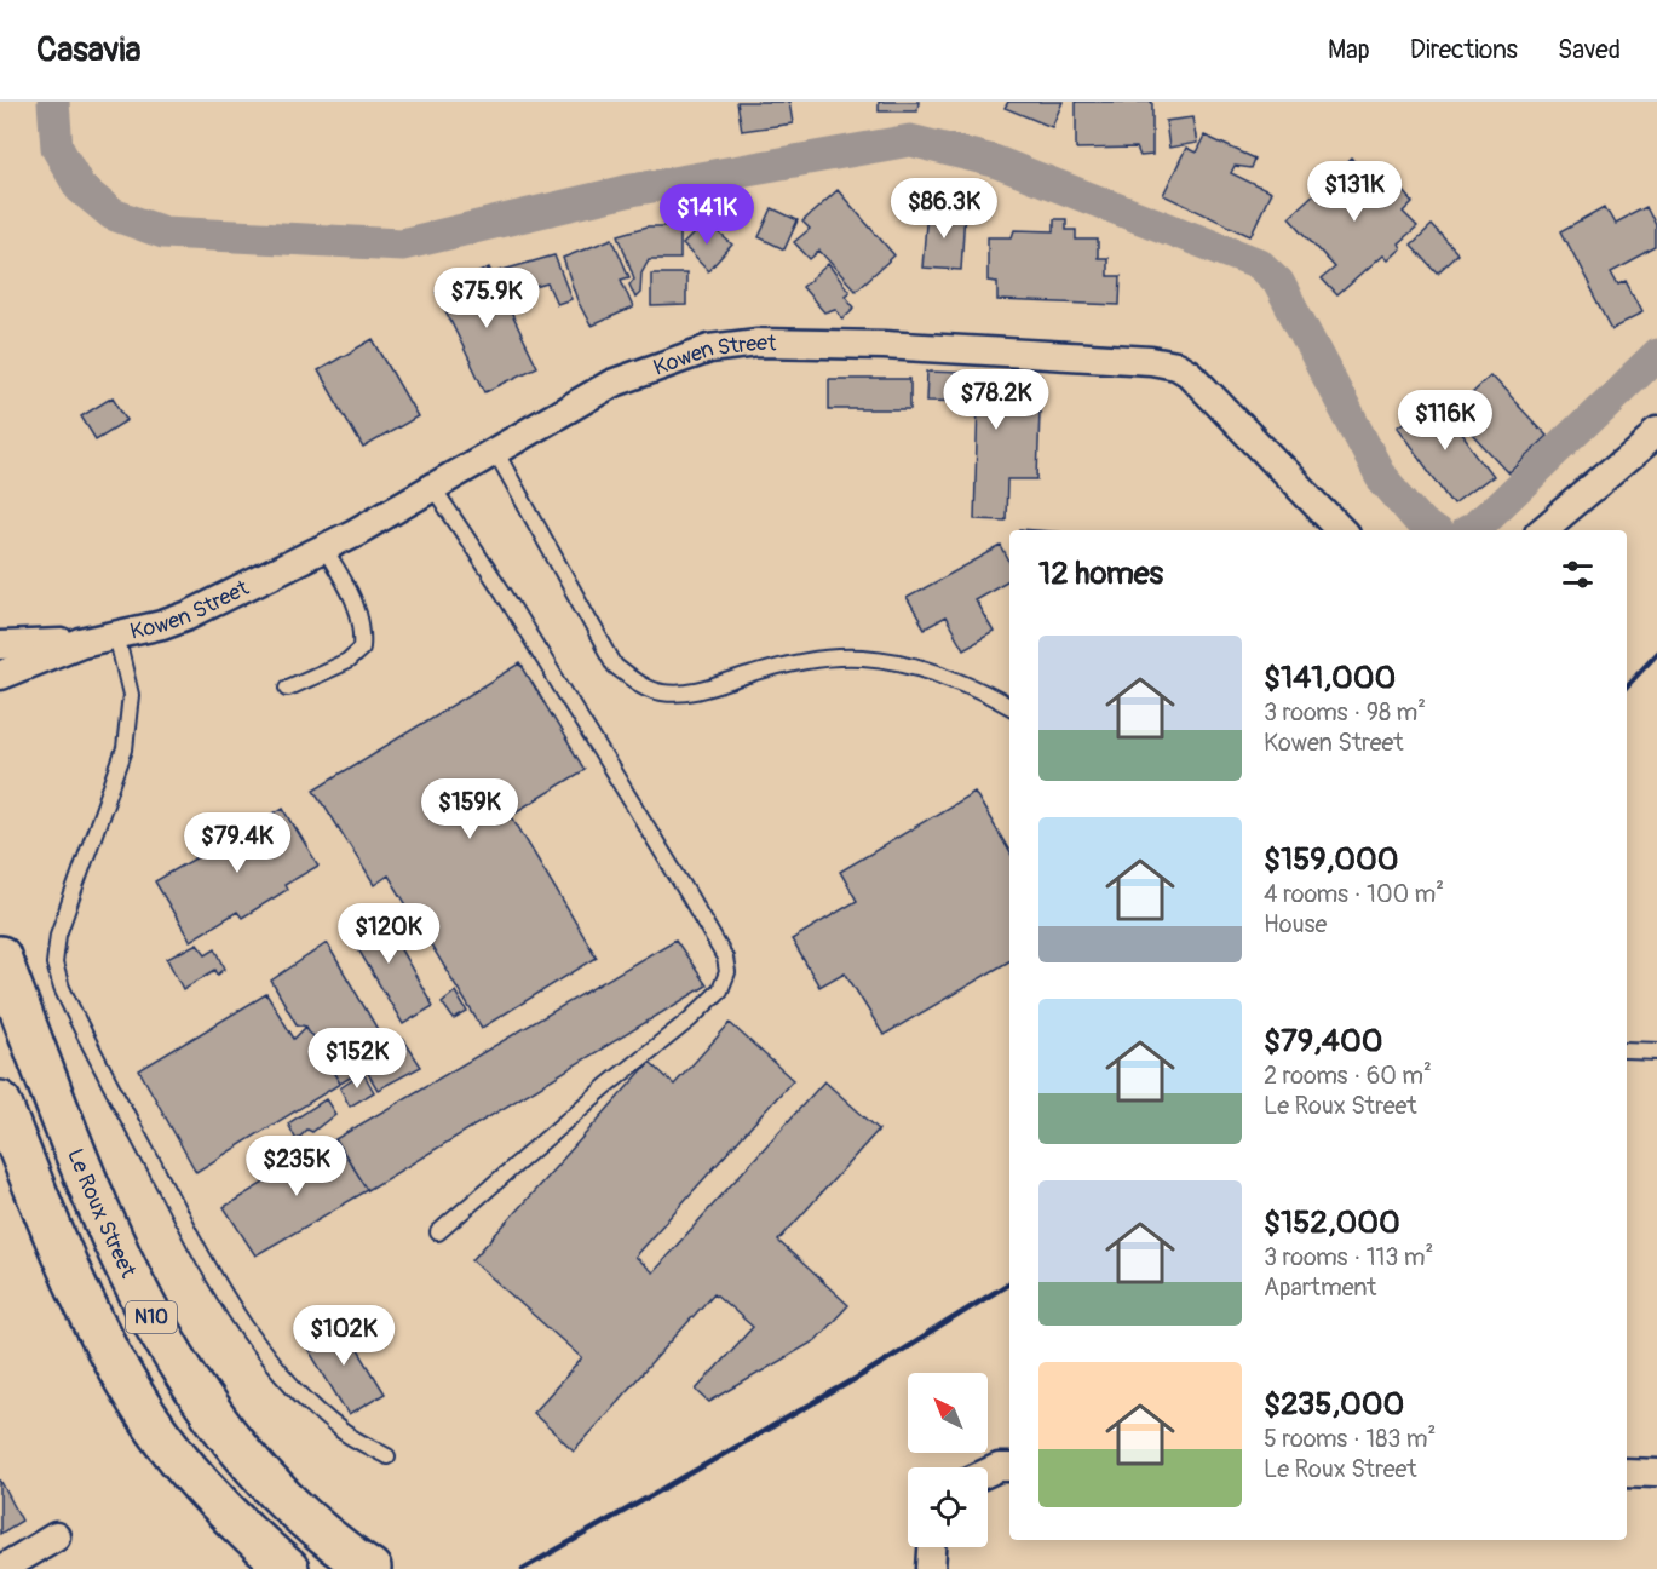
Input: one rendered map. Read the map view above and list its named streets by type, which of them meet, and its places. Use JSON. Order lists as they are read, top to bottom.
{
  "streets": {
    "highway": ["Le Roux Street", "N10"],
    "street": ["Kowen Street"]
  },
  "north": "top left",
  "page": {
    "header": "Casavia",
    "nav": ["Map", "Directions", "Saved"],
    "price": [
      "$131K",
      "$86.3K",
      "$141K",
      "$75.9K",
      "$78.2K",
      "$116K",
      "$159K",
      "$79.4K",
      "$120K",
      "$152K",
      "$235K",
      "$102K"
    ],
    "heading": "12 homes",
    "list": [
      {
        "name": "$141,000",
        "note": "3 rooms · 98 m² · Kowen Street"
      },
      {
        "name": "$159,000",
        "note": "4 rooms · 100 m² · House"
      },
      {
        "name": "$79,400",
        "note": "2 rooms · 60 m² · Le Roux Street"
      },
      {
        "name": "$152,000",
        "note": "3 rooms · 113 m² · Apartment"
      },
      {
        "name": "$235,000",
        "note": "5 rooms · 183 m² · Le Roux Street"
      }
    ]
  }
}
